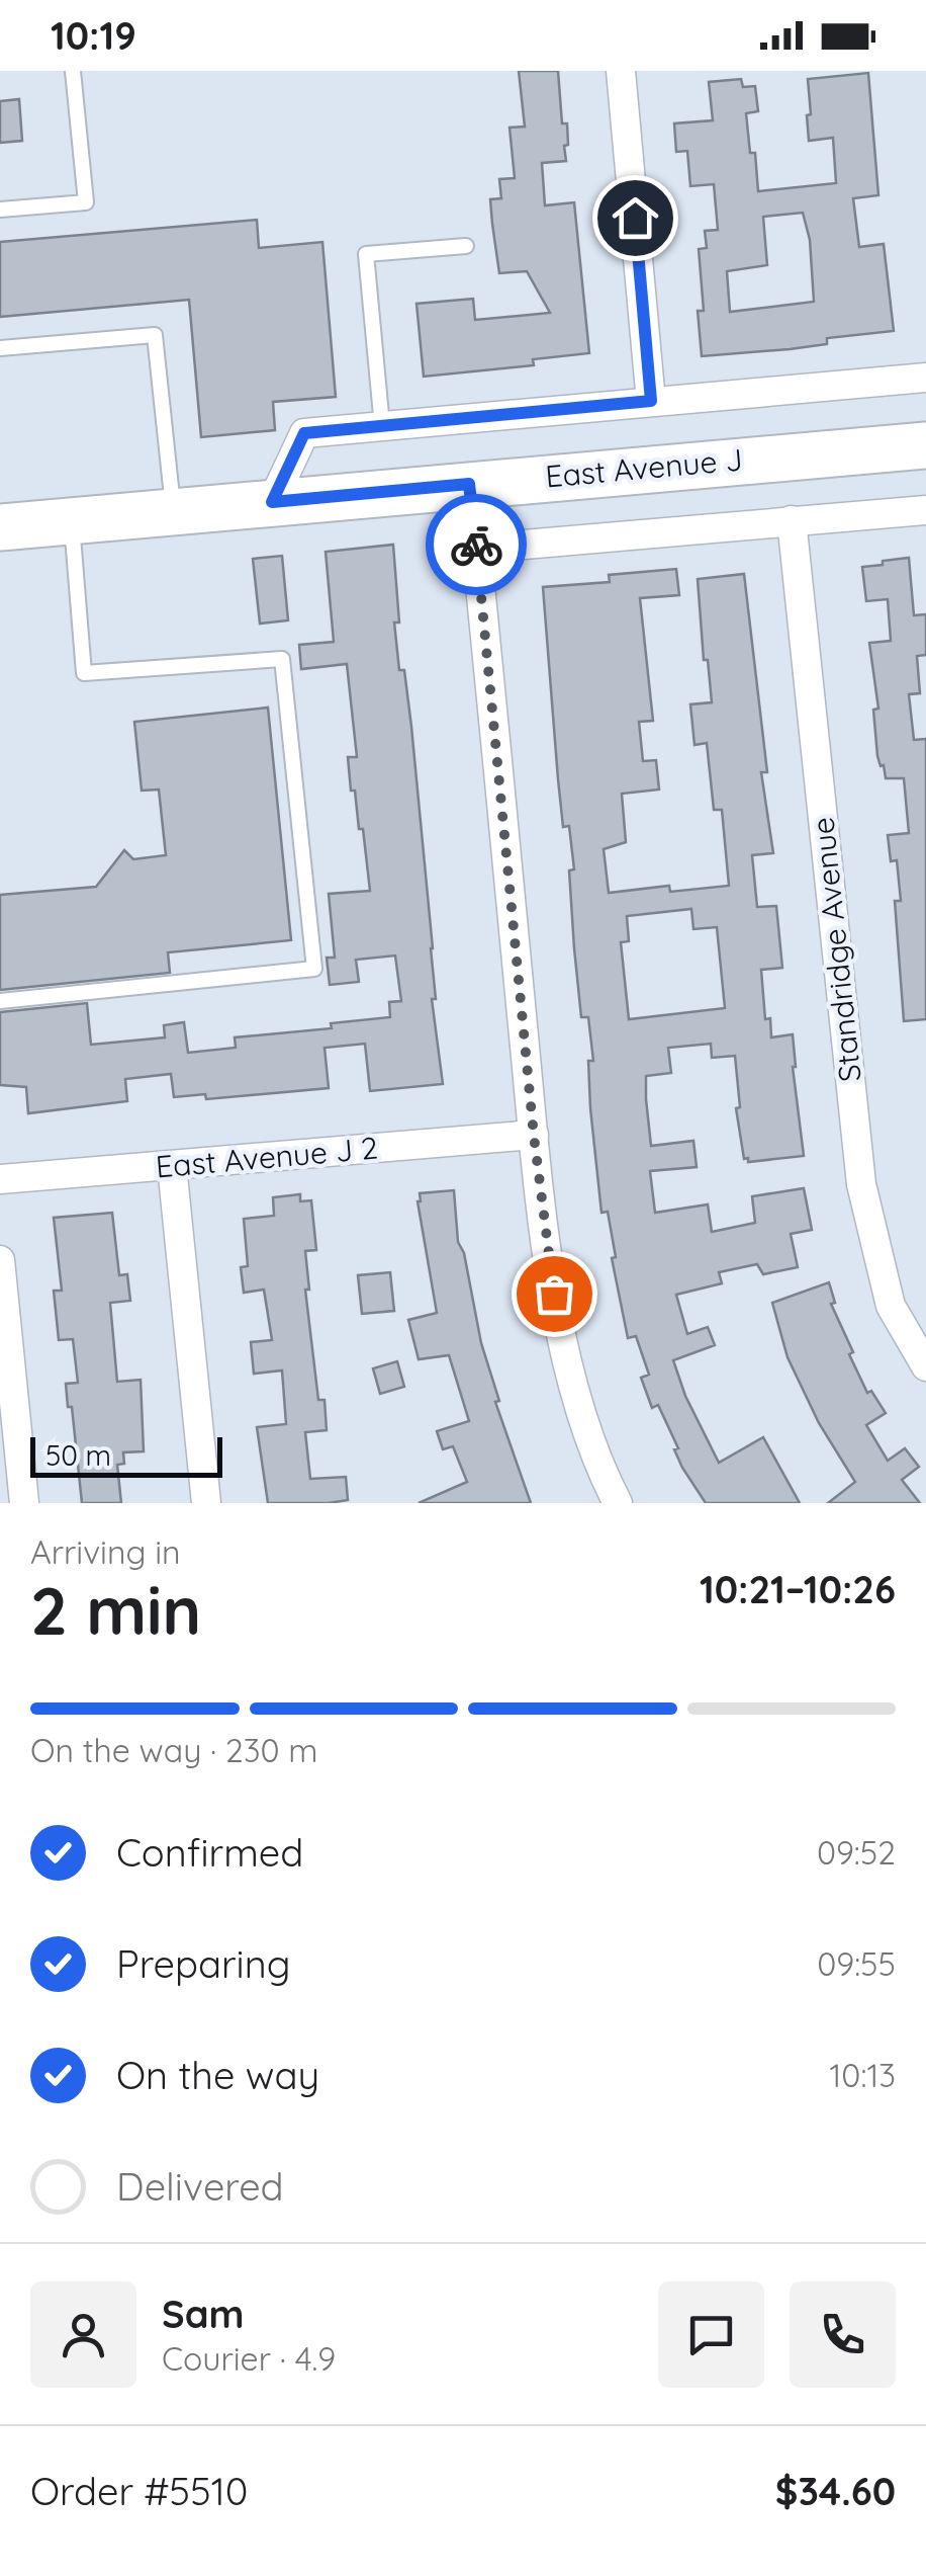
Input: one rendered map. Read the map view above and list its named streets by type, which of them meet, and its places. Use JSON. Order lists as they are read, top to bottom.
{
  "streets": {
    "main road": ["East Avenue J"],
    "street": ["Standridge Avenue", "East Avenue J 2"]
  },
  "scale_bar": "50 m",
  "page": {
    "status": "10:19",
    "scale": "50 m",
    "heading": ["2 min", "Arriving in", "10:21–10:26"],
    "panel": [
      "Sam",
      "Courier · 4.9",
      "Order #5510",
      "$34.60"
    ],
    "bar": "On the way · 230 m",
    "list": [
      ["Confirmed", "09:52"],
      ["Preparing", "09:55"],
      ["On the way", "10:13"],
      "Delivered"
    ]
  }
}
